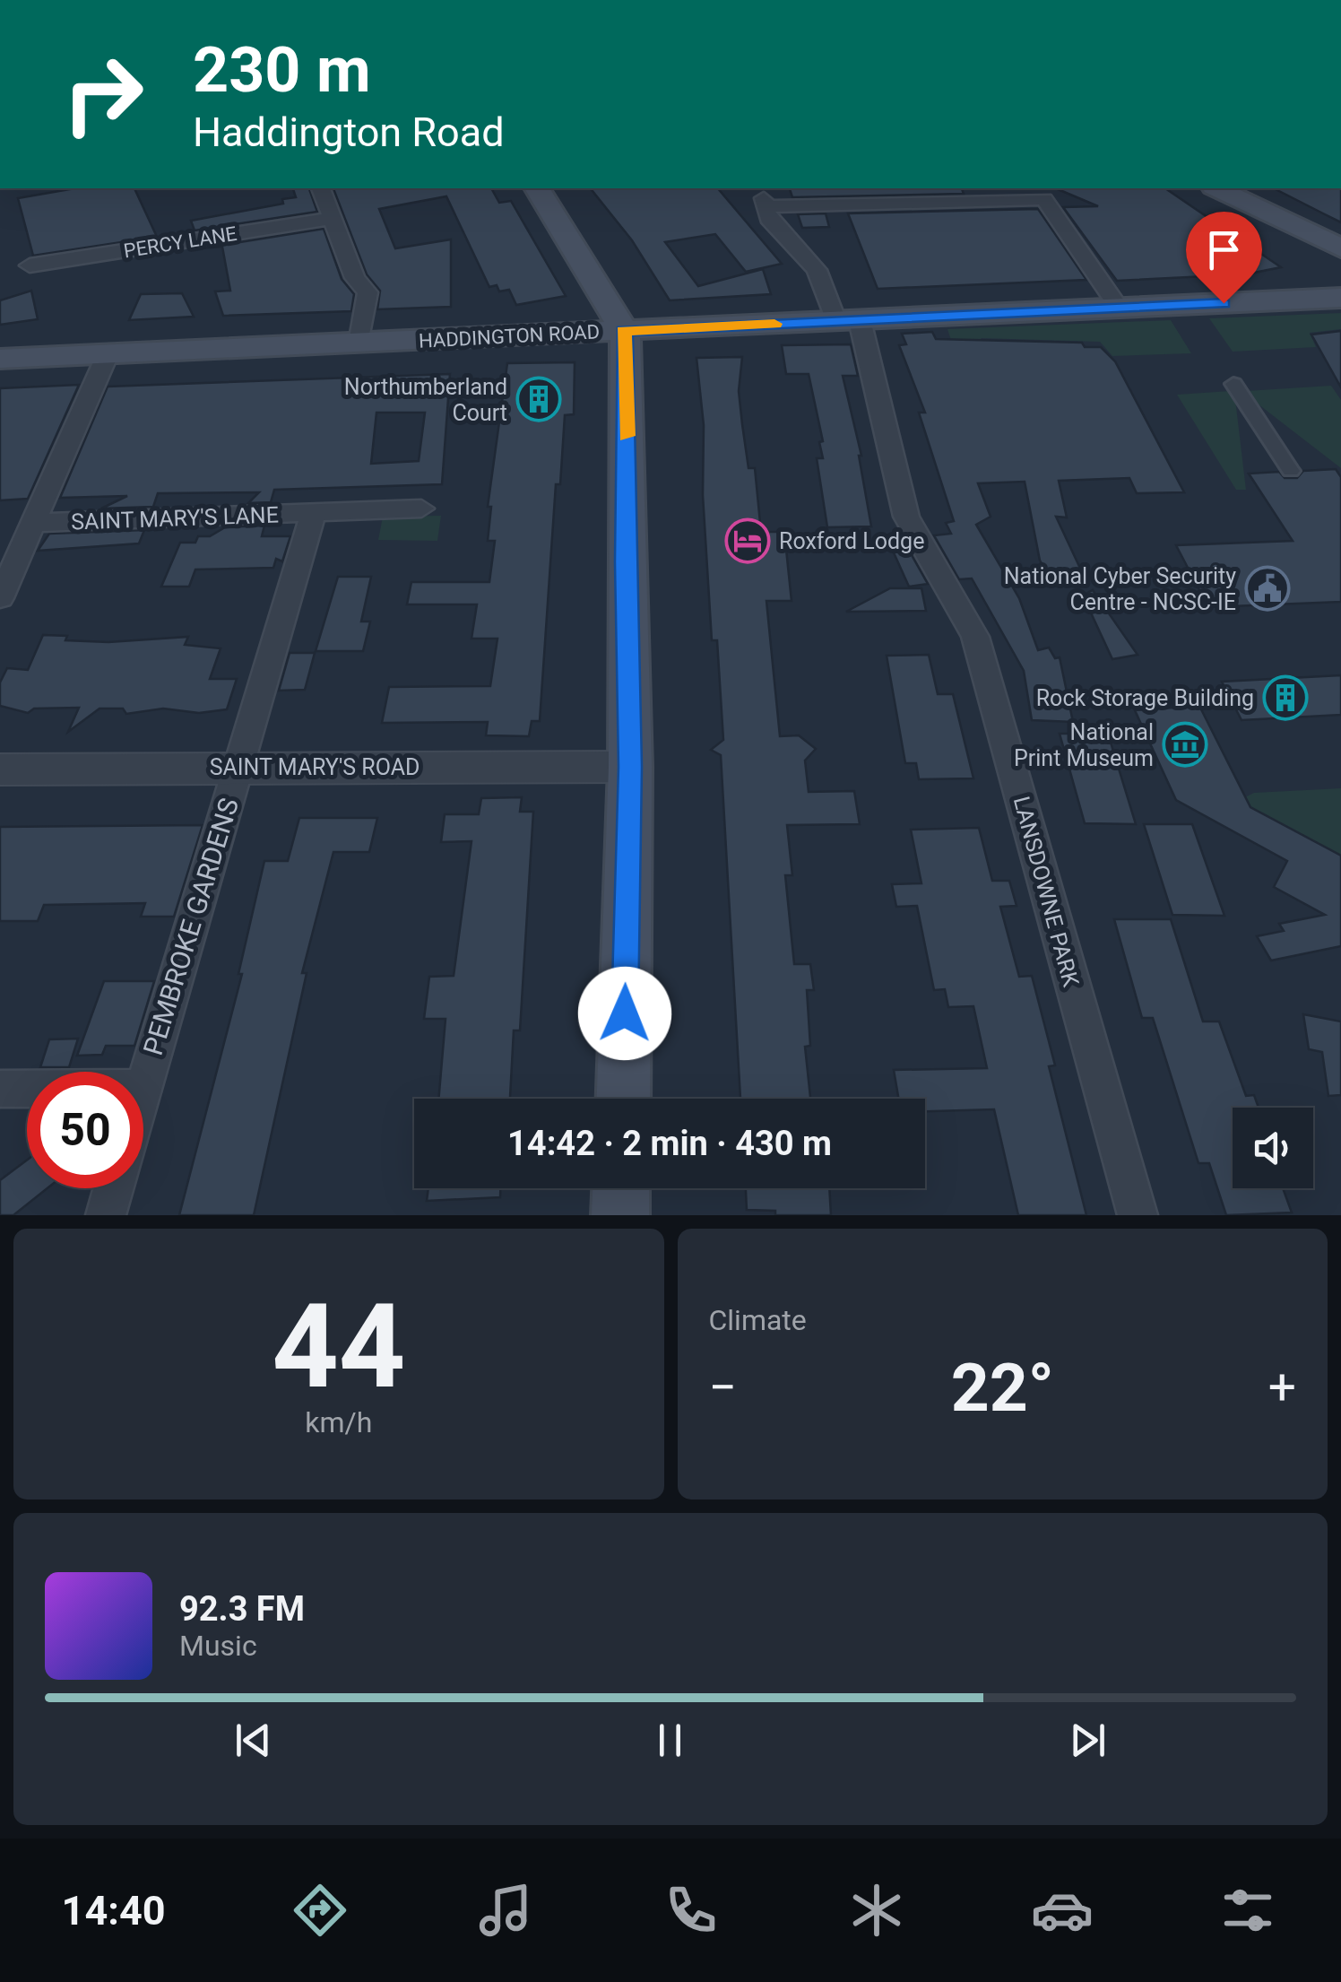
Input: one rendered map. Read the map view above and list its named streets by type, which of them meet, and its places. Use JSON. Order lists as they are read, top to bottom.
{
  "streets": {
    "main road": ["HADDINGTON ROAD"],
    "street": [
      "PERCY LANE",
      "SAINT MARY'S LANE",
      "SAINT MARY'S ROAD",
      "LANSDOWNE PARK",
      "PEMBROKE GARDENS"
    ]
  },
  "crossings": [
    ["HADDINGTON ROAD", "LANSDOWNE PARK"],
    ["SAINT MARY'S LANE", "SAINT MARY'S ROAD"],
    ["SAINT MARY'S LANE", "PEMBROKE GARDENS"],
    ["SAINT MARY'S ROAD", "PEMBROKE GARDENS"]
  ],
  "places": {
    "building": ["Northumberland Court", "Rock Storage Building"],
    "hotel": ["Roxford Lodge"],
    "public building": ["National Cyber Security Centre - NCSC-IE"],
    "museum": ["National Print Museum"]
  },
  "page": {
    "turn": ["230 m", "Haddington Road"],
    "limit": "50",
    "trip": "14:42 · 2 min · 430 m",
    "tile": [
      ["44", "km/h"],
      "Climate"
    ],
    "heat": ["−", "22°", "+"],
    "song": ["92.3 FM", "Music"],
    "tabs": "14:40"
  }
}
